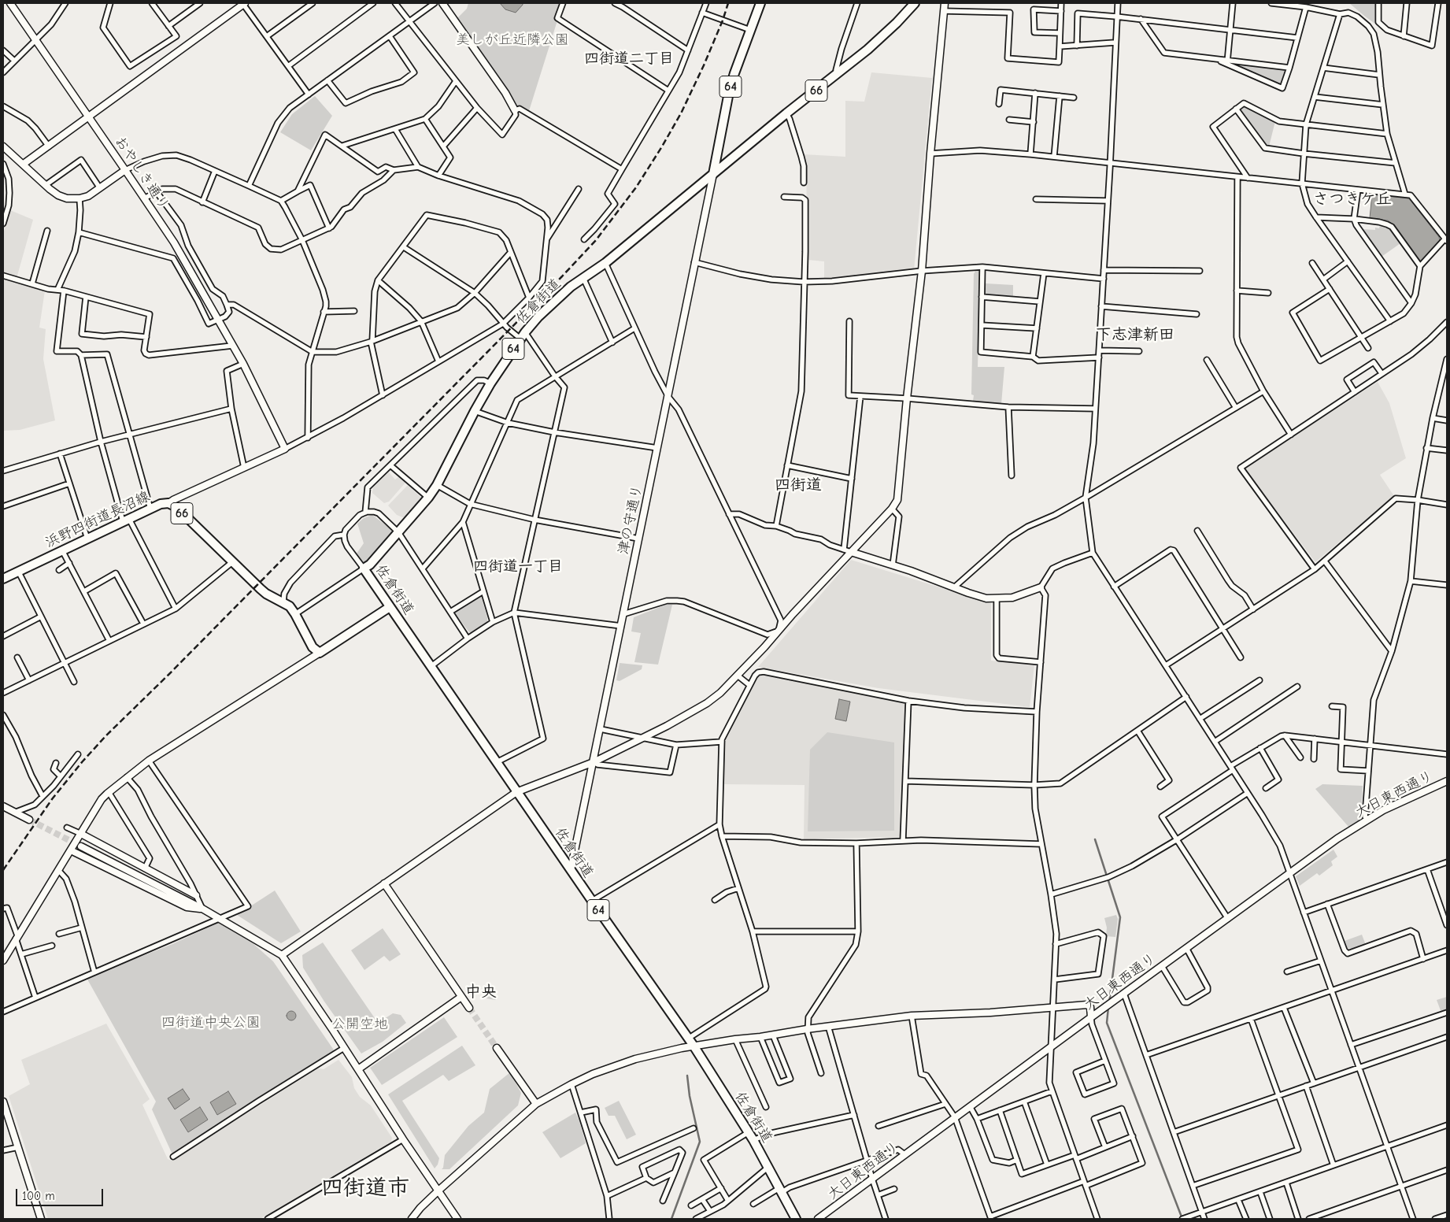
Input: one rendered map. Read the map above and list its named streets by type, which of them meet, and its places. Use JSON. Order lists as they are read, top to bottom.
{
  "streets": {
    "main road": [
      "64",
      "66",
      "佐倉街道",
      "浜野四街道長沼線"
    ],
    "street": ["おやしき通り", "津の守通り", "大日東西通り"]
  },
  "crossings": [
    ["64", "66"],
    ["64", "佐倉街道"],
    ["64", "津の守通り"],
    ["66", "佐倉街道"],
    ["66", "津の守通り"],
    ["佐倉街道", "津の守通り"]
  ],
  "districts": [
    "四街道二丁目",
    "さつきケ丘",
    "下志津新田",
    "四街道",
    "四街道一丁目",
    "中央",
    "四街道市"
  ],
  "parks": ["美しが丘近隣公園", "四街道中央公園", "公開空地"],
  "scale_bar": "100 m"
}
